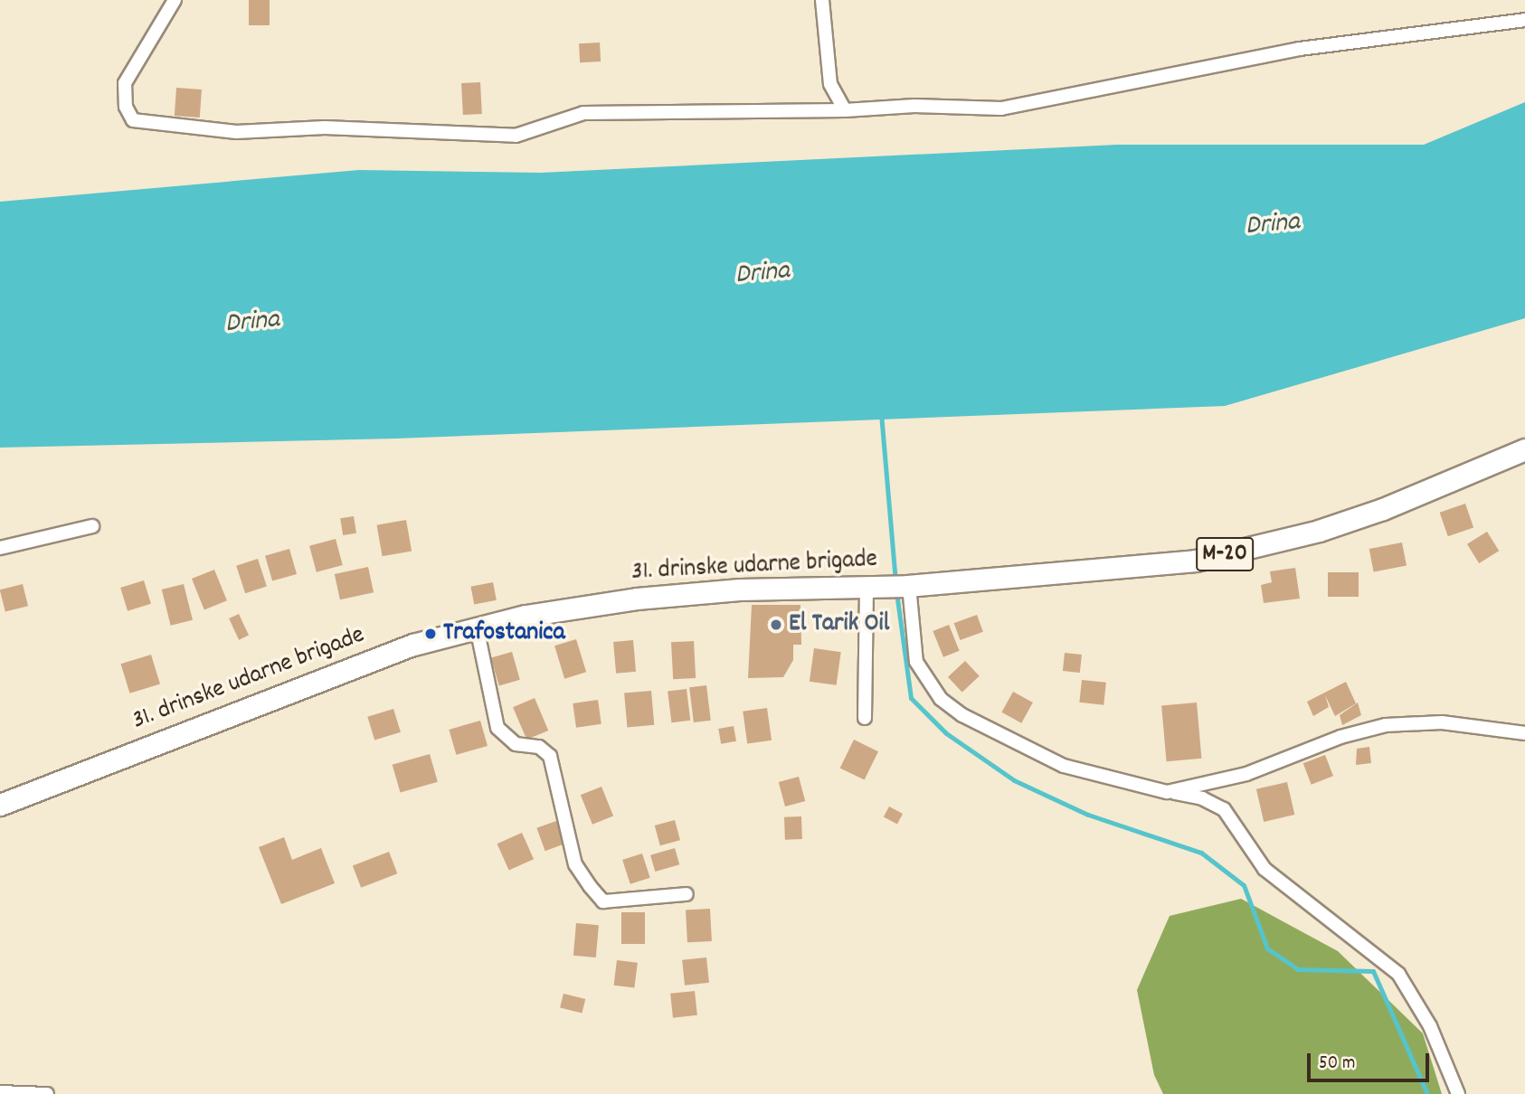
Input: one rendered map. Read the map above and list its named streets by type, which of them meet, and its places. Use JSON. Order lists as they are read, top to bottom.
{
  "streets": {
    "main road": ["M-20", "31. drinske udarne brigade"]
  },
  "water": ["Drina"],
  "places": ["El Tarik Oil", "Trafostanica"],
  "scale_bar": "50 m"
}
